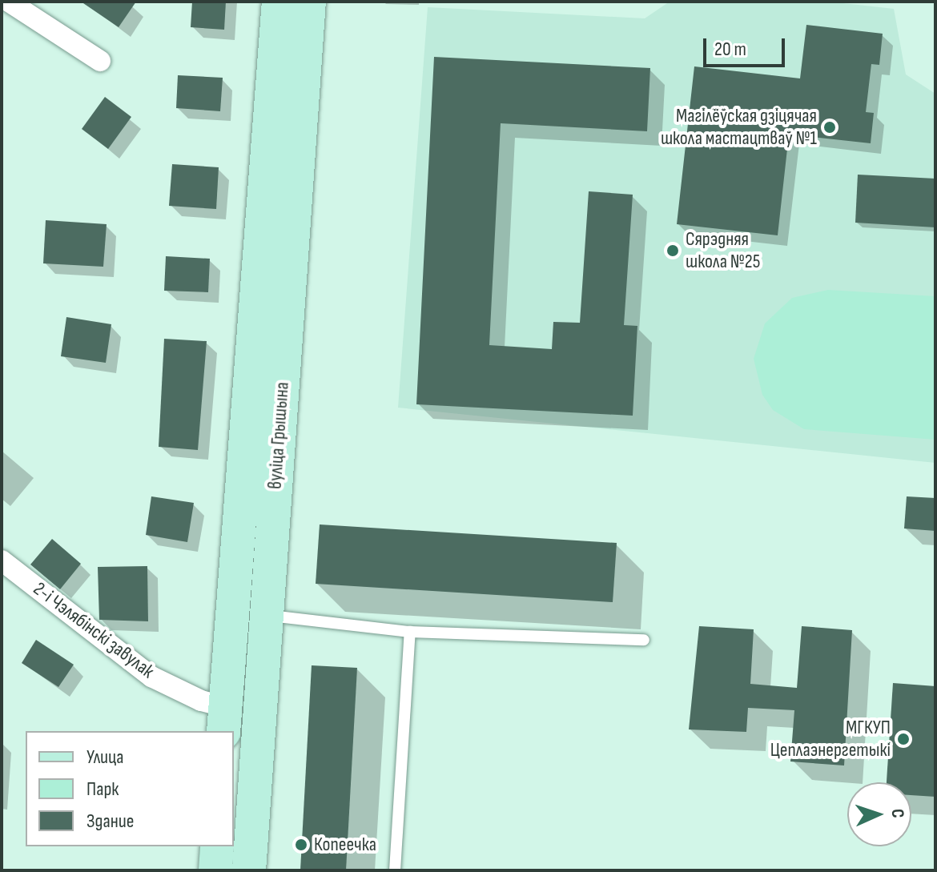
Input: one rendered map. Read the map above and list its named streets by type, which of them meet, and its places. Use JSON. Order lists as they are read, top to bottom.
{
  "streets": {
    "main road": ["вуліца Грышына"],
    "street": ["2-і Чэлябінскі завулак"]
  },
  "crossings": [
    ["вуліца Грышына", "2-і Чэлябінскі завулак"]
  ],
  "places": [
    "Магілёўская дзіцячая школа мастацтваў №1",
    "Сярэдняя школа №25",
    "МГКУП Цеплаэнергетыкі",
    "Копеечка"
  ],
  "legend": ["Улица", "Парк", "Здание"],
  "scale_bar": "20 m",
  "north": "right"
}
